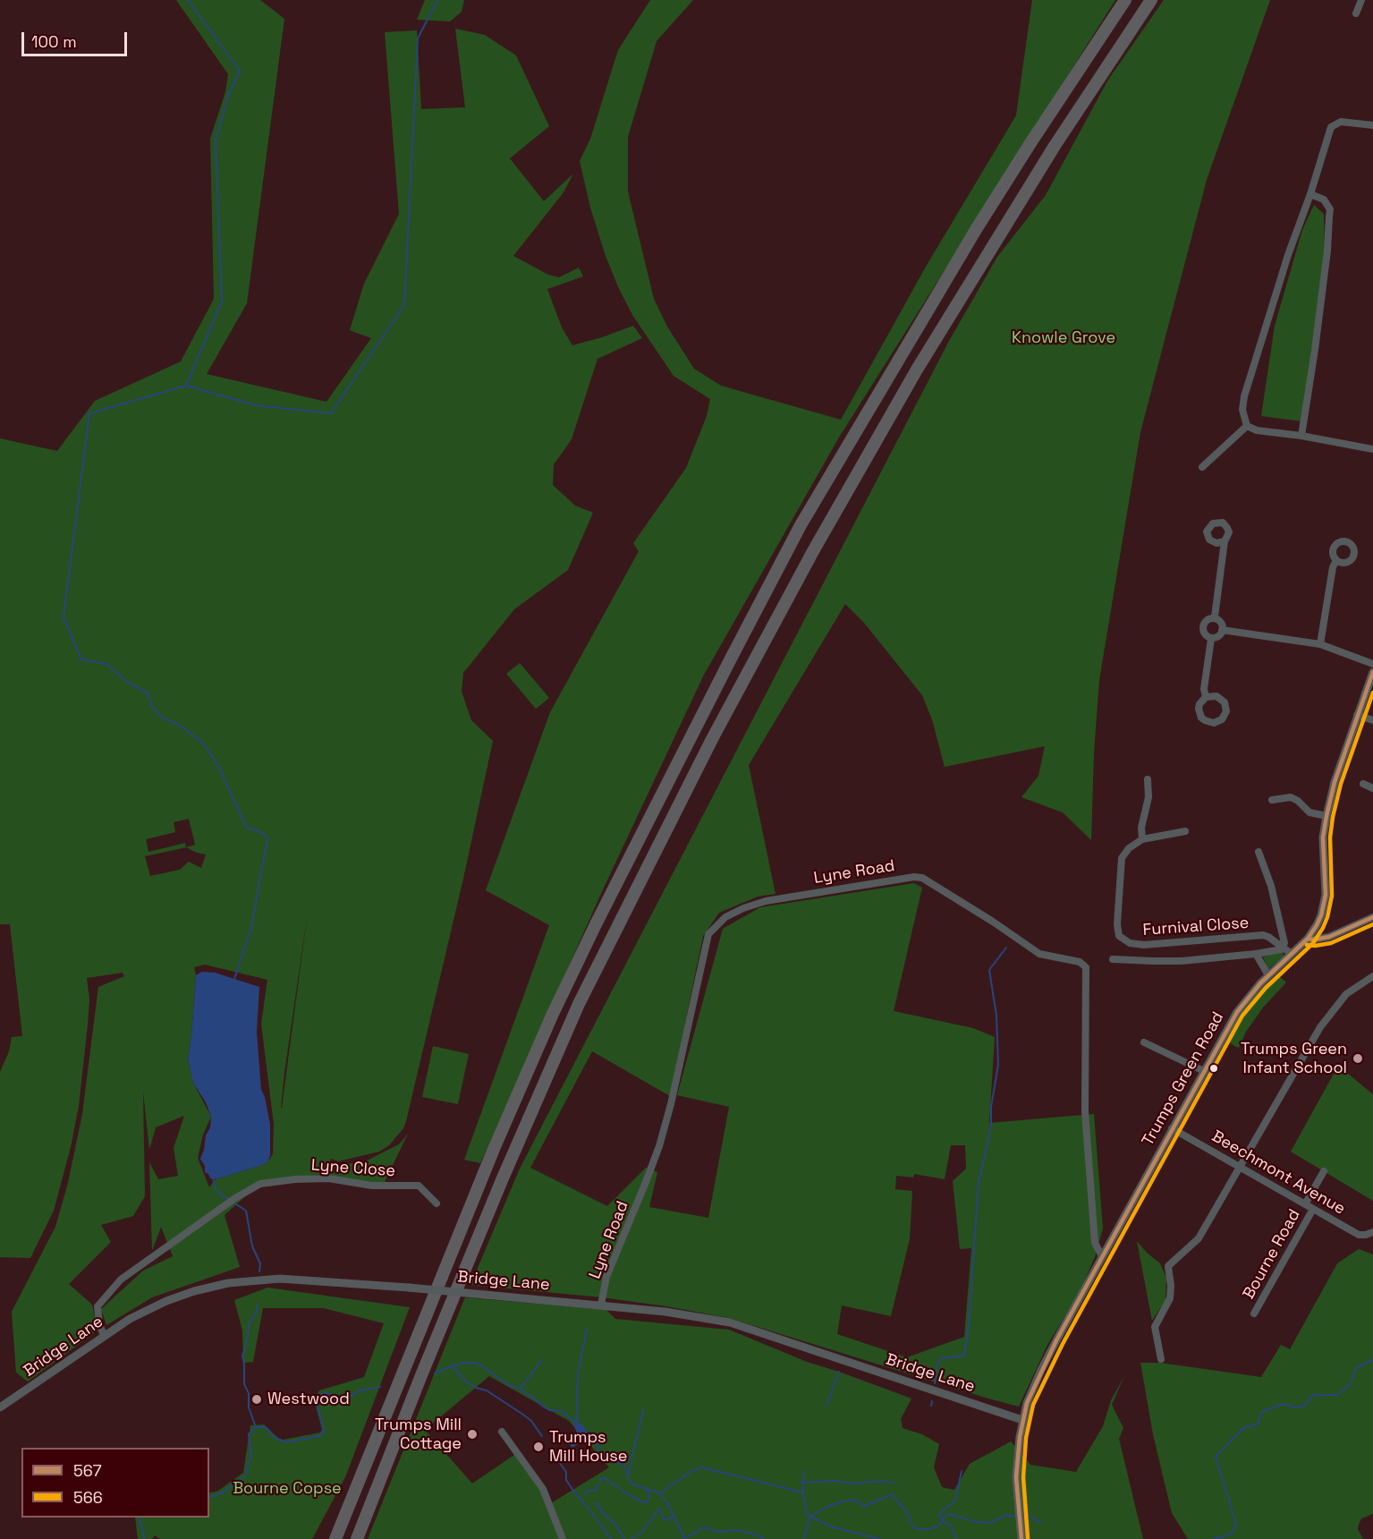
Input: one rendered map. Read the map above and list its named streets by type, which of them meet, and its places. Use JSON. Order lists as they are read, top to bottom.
{
  "streets": {
    "street": [
      "Lyne Road",
      "Furnival Close",
      "Trumps Green Road",
      "Lyne Close",
      "Beechmont Avenue",
      "Bourne Road",
      "Bridge Lane"
    ]
  },
  "crossings": [
    ["Lyne Road", "Trumps Green Road"],
    ["Lyne Road", "Bridge Lane"],
    ["Furnival Close", "Trumps Green Road"],
    ["Trumps Green Road", "Beechmont Avenue"],
    ["Trumps Green Road", "Bridge Lane"],
    ["Lyne Close", "Bridge Lane"],
    ["Beechmont Avenue", "Bourne Road"]
  ],
  "parks": ["Knowle Grove", "Bourne Copse"],
  "places": [
    "Trumps Green Infant School",
    "Westwood",
    "Trumps Mill Cottage",
    "Trumps Mill House"
  ],
  "lines": ["transit line 567", "transit line 566"],
  "legend": ["567", "566"],
  "scale_bar": "100 m"
}
